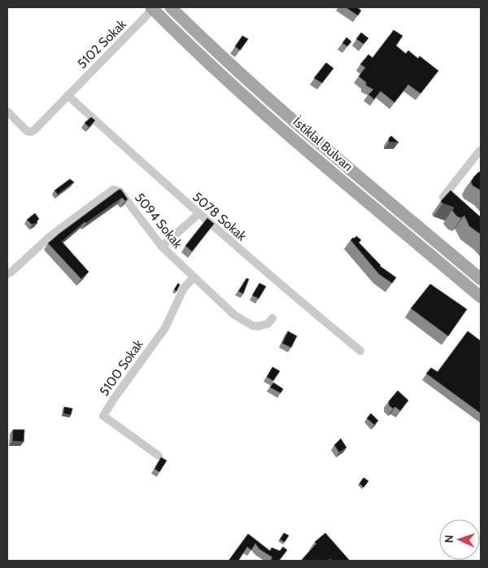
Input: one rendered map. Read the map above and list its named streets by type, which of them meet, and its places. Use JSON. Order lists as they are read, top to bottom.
{
  "streets": {
    "main road": ["İstiklal Bulvarı"],
    "street": [
      "5102 Sokak",
      "5078 Sokak",
      "5094 Sokak",
      "5100 Sokak"
    ]
  },
  "crossings": [
    ["5102 Sokak", "İstiklal Bulvarı"],
    ["5102 Sokak", "5078 Sokak"],
    ["5094 Sokak", "5100 Sokak"]
  ],
  "north": "left"
}
